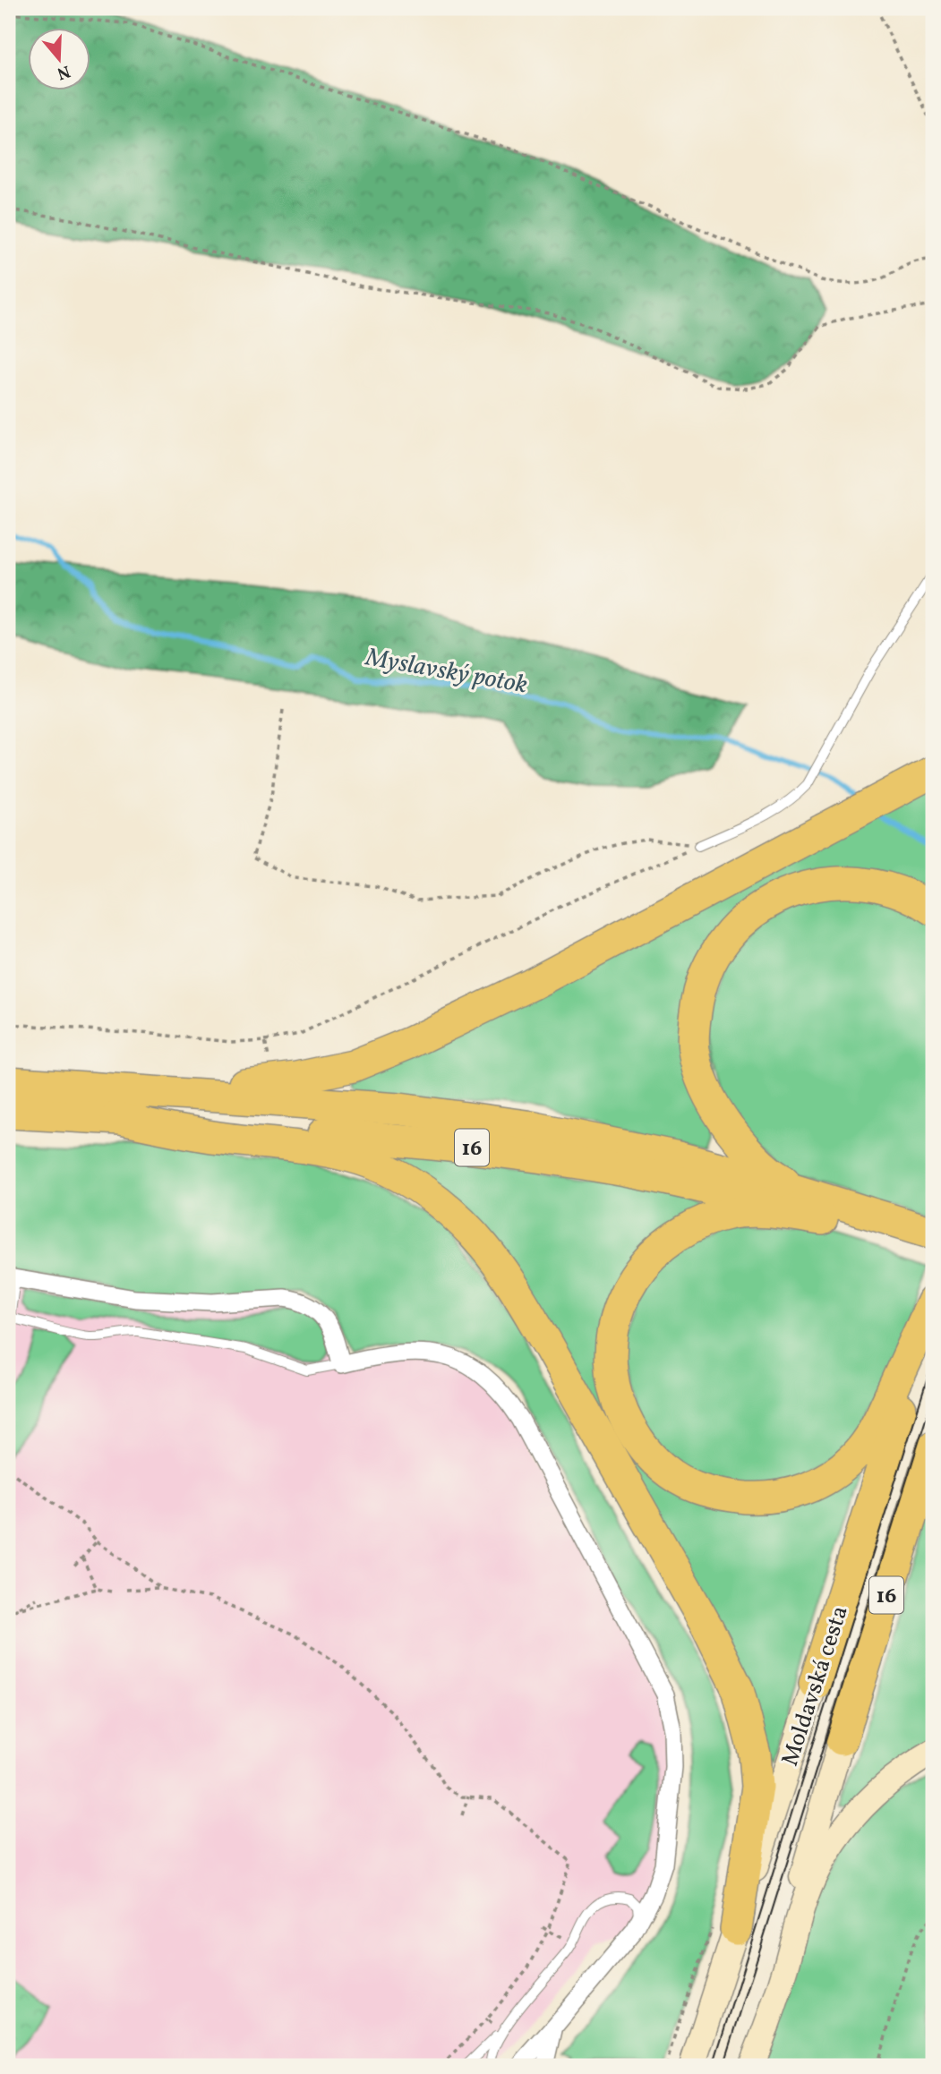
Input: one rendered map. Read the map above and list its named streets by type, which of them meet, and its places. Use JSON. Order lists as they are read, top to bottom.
{
  "streets": {
    "highway": ["16", "Moldavská cesta"]
  },
  "water": ["Myslavský potok"],
  "north": "bottom"
}
